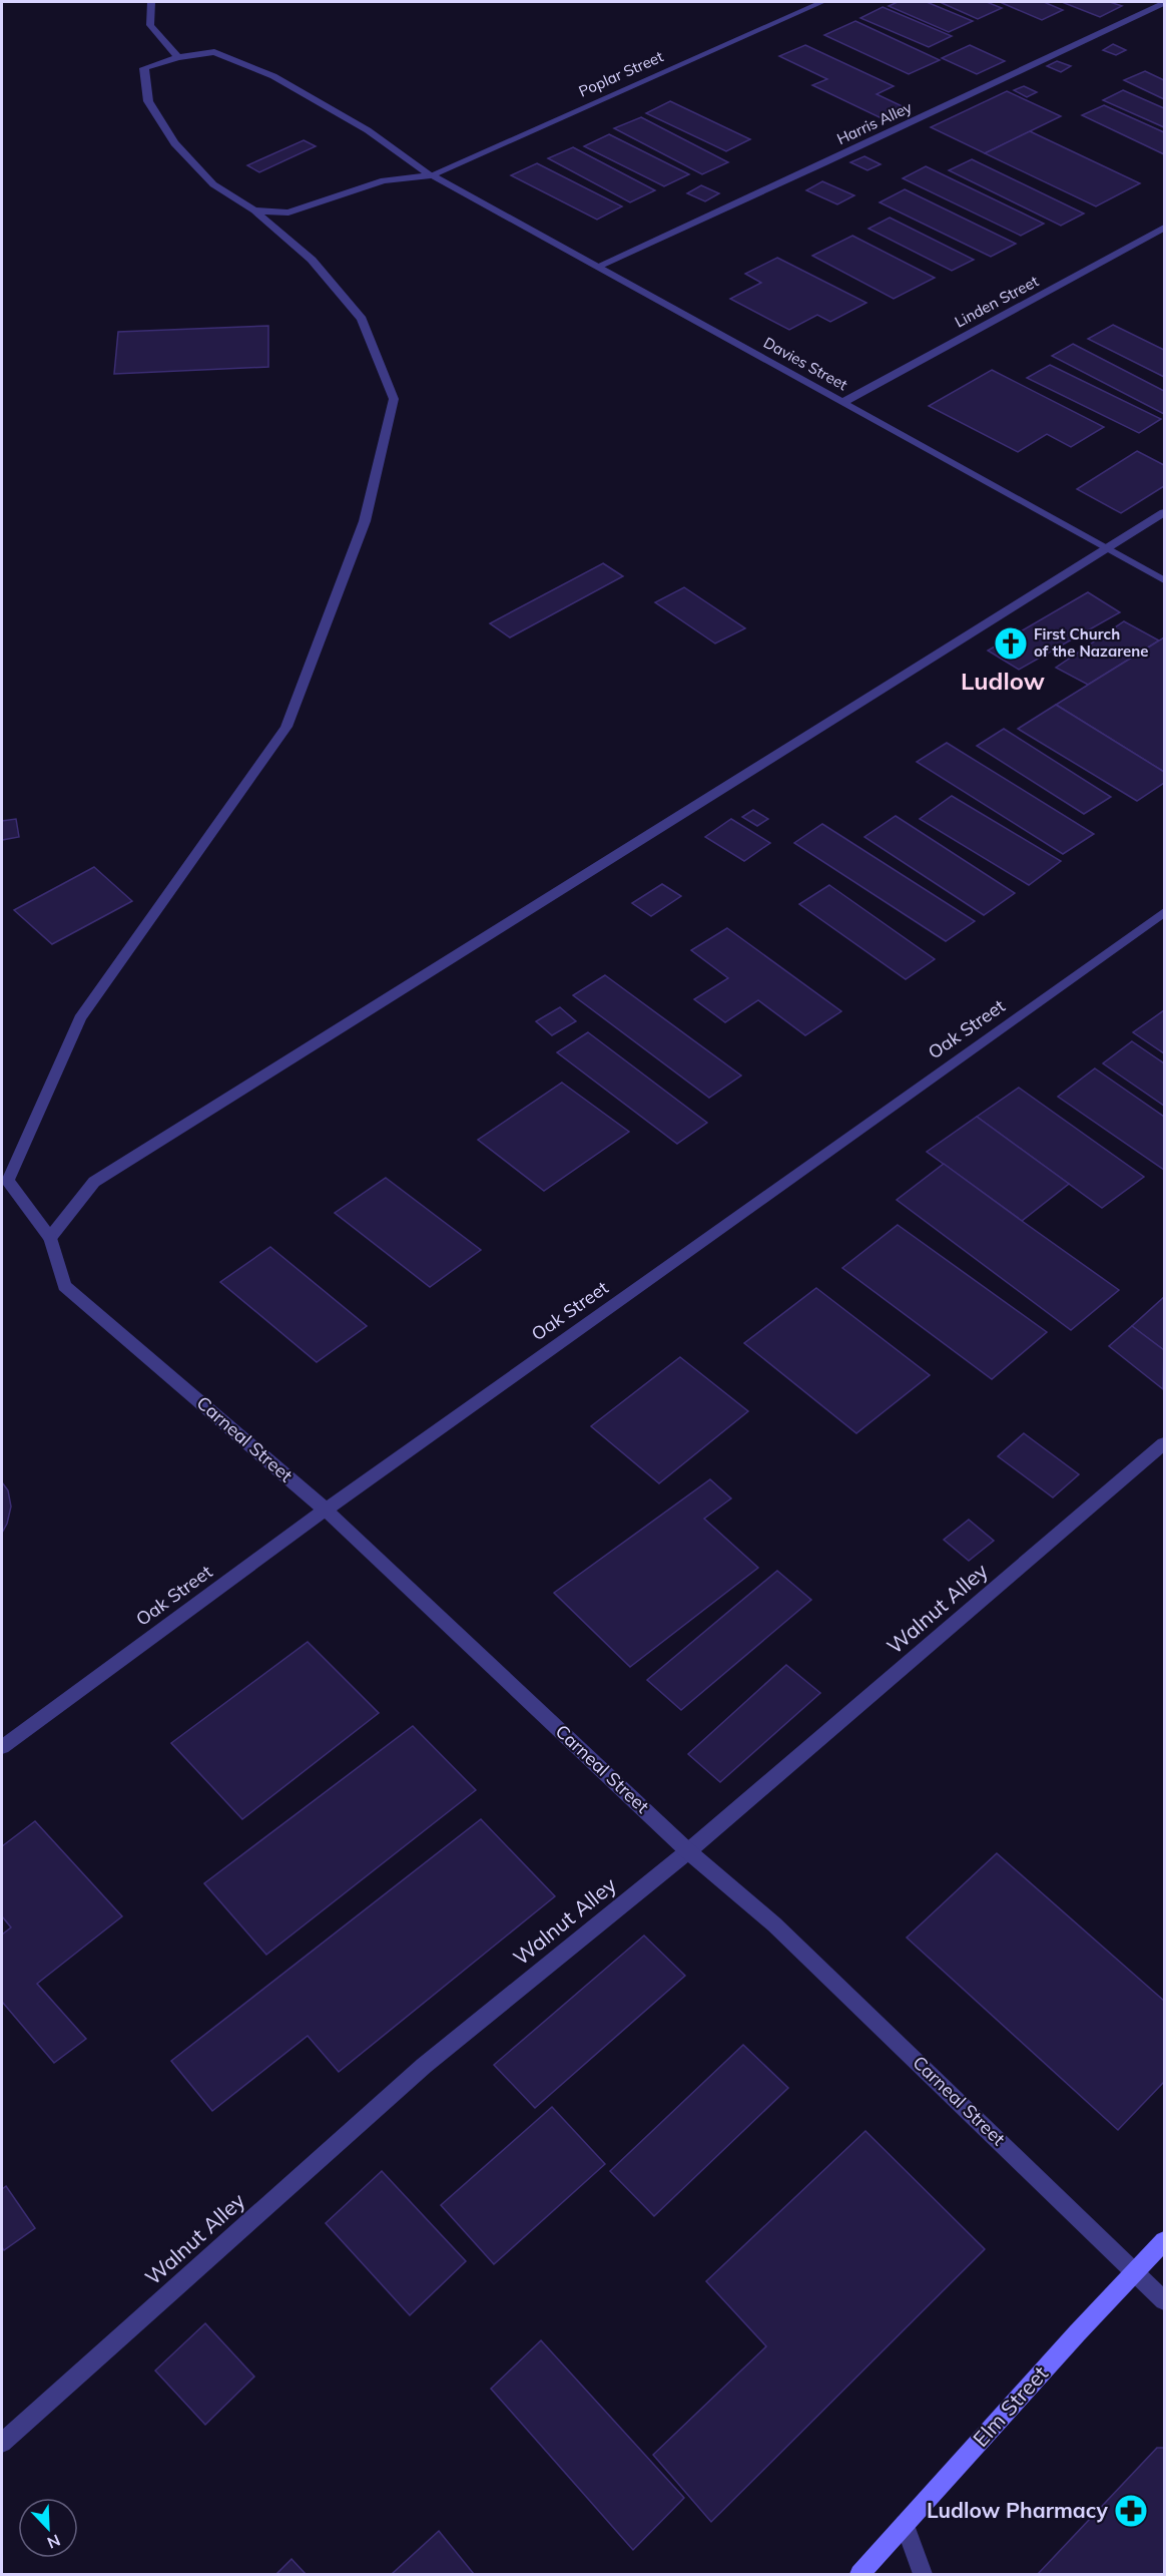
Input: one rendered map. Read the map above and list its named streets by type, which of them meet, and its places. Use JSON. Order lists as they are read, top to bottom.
{
  "streets": {
    "main road": ["Elm Street"],
    "street": [
      "Poplar Street",
      "Harris Alley",
      "Linden Street",
      "Davies Street",
      "Oak Street",
      "Carneal Street",
      "Walnut Alley"
    ]
  },
  "crossings": [
    ["Poplar Street", "Davies Street"],
    ["Harris Alley", "Davies Street"],
    ["Linden Street", "Davies Street"],
    ["Oak Street", "Carneal Street"],
    ["Carneal Street", "Walnut Alley"],
    ["Carneal Street", "Elm Street"]
  ],
  "districts": ["Ludlow"],
  "places": {
    "church": ["First Church of the Nazarene"],
    "pharmacy": ["Ludlow Pharmacy"]
  },
  "north": "bottom right"
}
